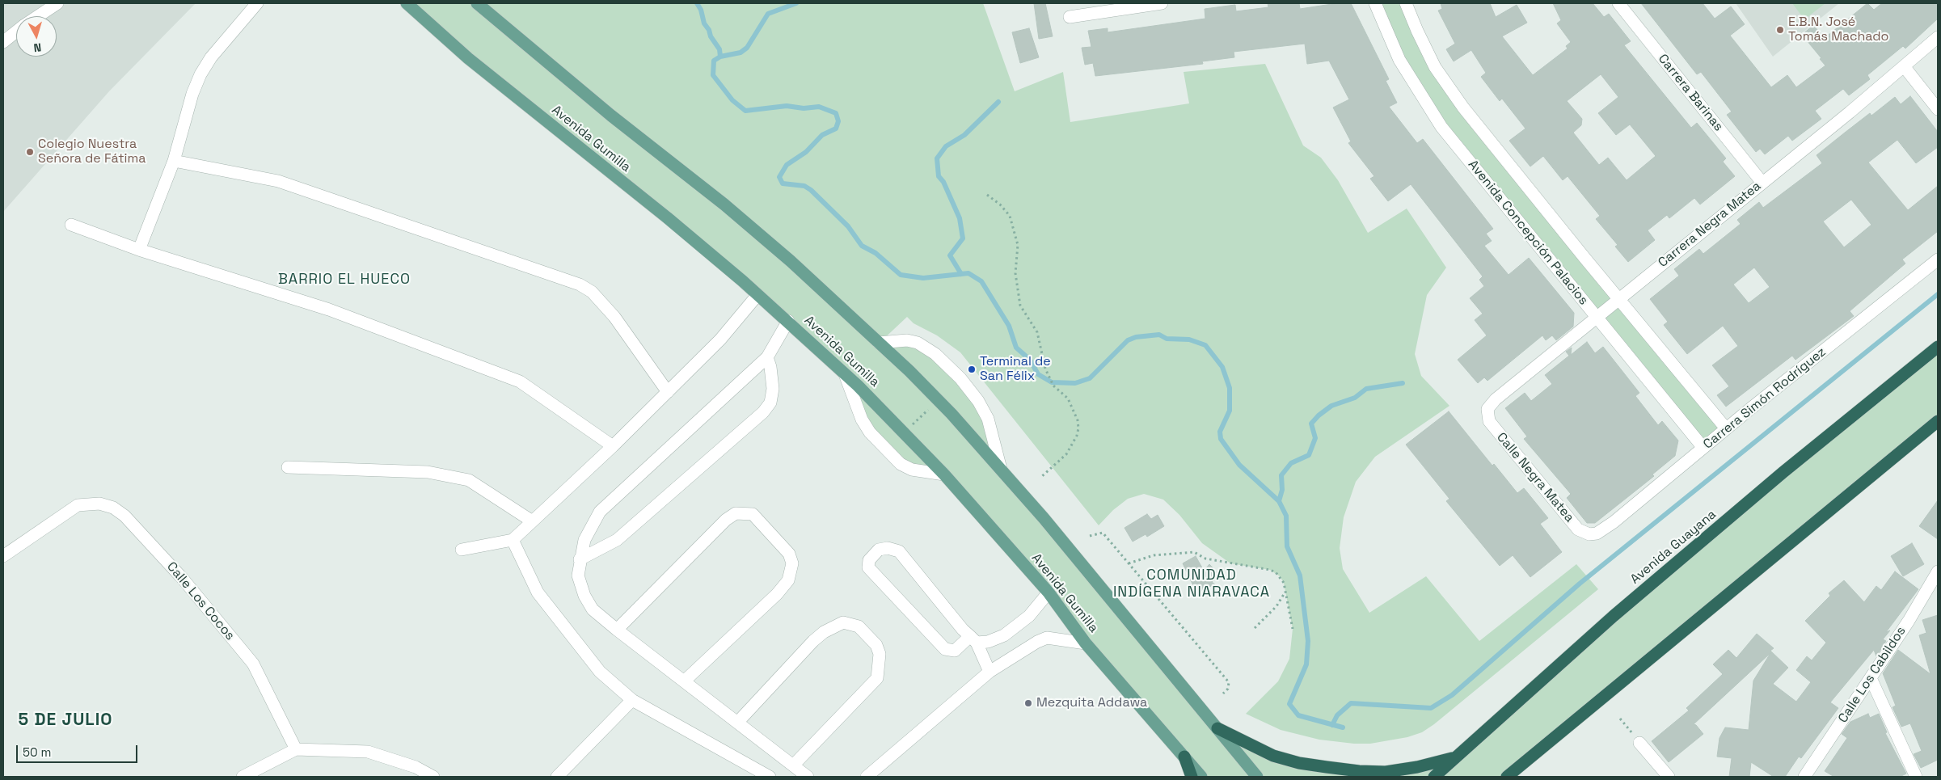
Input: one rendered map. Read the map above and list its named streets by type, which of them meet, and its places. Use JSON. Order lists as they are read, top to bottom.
{
  "streets": {
    "highway": ["Avenida Guayana"],
    "main road": ["Avenida Gumilla"],
    "street": [
      "Carrera Barinas",
      "Carrera Negra Matea",
      "Avenida Concepción Palacios",
      "Carrera Simón Rodríguez",
      "Calle Negra Matea",
      "Calle Los Cocos",
      "Calle Los Cabildos"
    ]
  },
  "crossings": [
    ["Carrera Barinas", "Carrera Negra Matea"],
    ["Carrera Negra Matea", "Avenida Concepción Palacios"],
    ["Carrera Negra Matea", "Calle Negra Matea"],
    ["Avenida Concepción Palacios", "Carrera Simón Rodríguez"],
    ["Carrera Simón Rodríguez", "Calle Negra Matea"]
  ],
  "districts": ["BARRIO EL HUECO", "COMUNIDAD INDÍGENA NIARAVACA", "5 DE JULIO"],
  "places": [
    "E.B.N. José Tomás Machado",
    "Colegio Nuestra Señora de Fátima",
    "Terminal de San Félix",
    "Mezquita Addawa"
  ],
  "scale_bar": "50 m",
  "north": "bottom"
}
